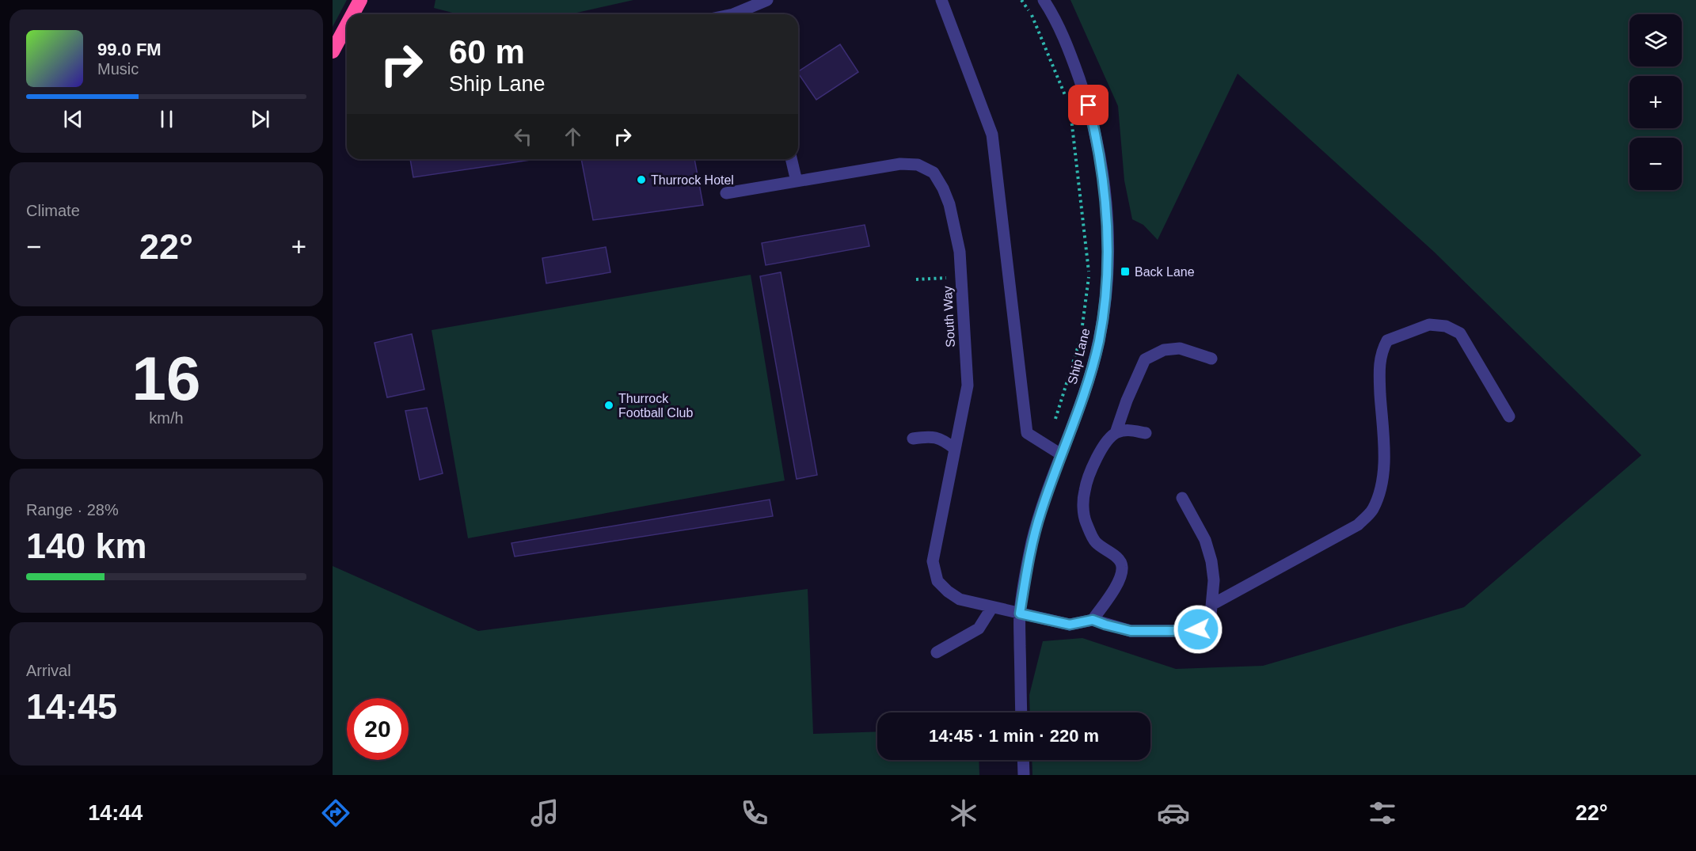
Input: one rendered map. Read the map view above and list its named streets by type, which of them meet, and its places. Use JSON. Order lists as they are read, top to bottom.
{
  "streets": {
    "street": ["South Way", "Ship Lane"]
  },
  "crossings": [
    ["South Way", "Ship Lane"]
  ],
  "places": {
    "other": ["Thurrock Hotel", "Thurrock Football Club"],
    "transit": ["Back Lane"]
  },
  "page": {
    "map_buttons": ["+", "−"],
    "turn": ["60 m", "Ship Lane"],
    "song": ["99.0 FM", "Music"],
    "tile": [
      "Climate",
      ["16", "km/h"],
      ["Range · 28%", "140 km"],
      ["Arrival", "14:45"]
    ],
    "heat": ["−", "22°", "+"],
    "limit": "20",
    "trip": "14:45 · 1 min · 220 m",
    "tabs": ["14:44", "22°"]
  }
}
